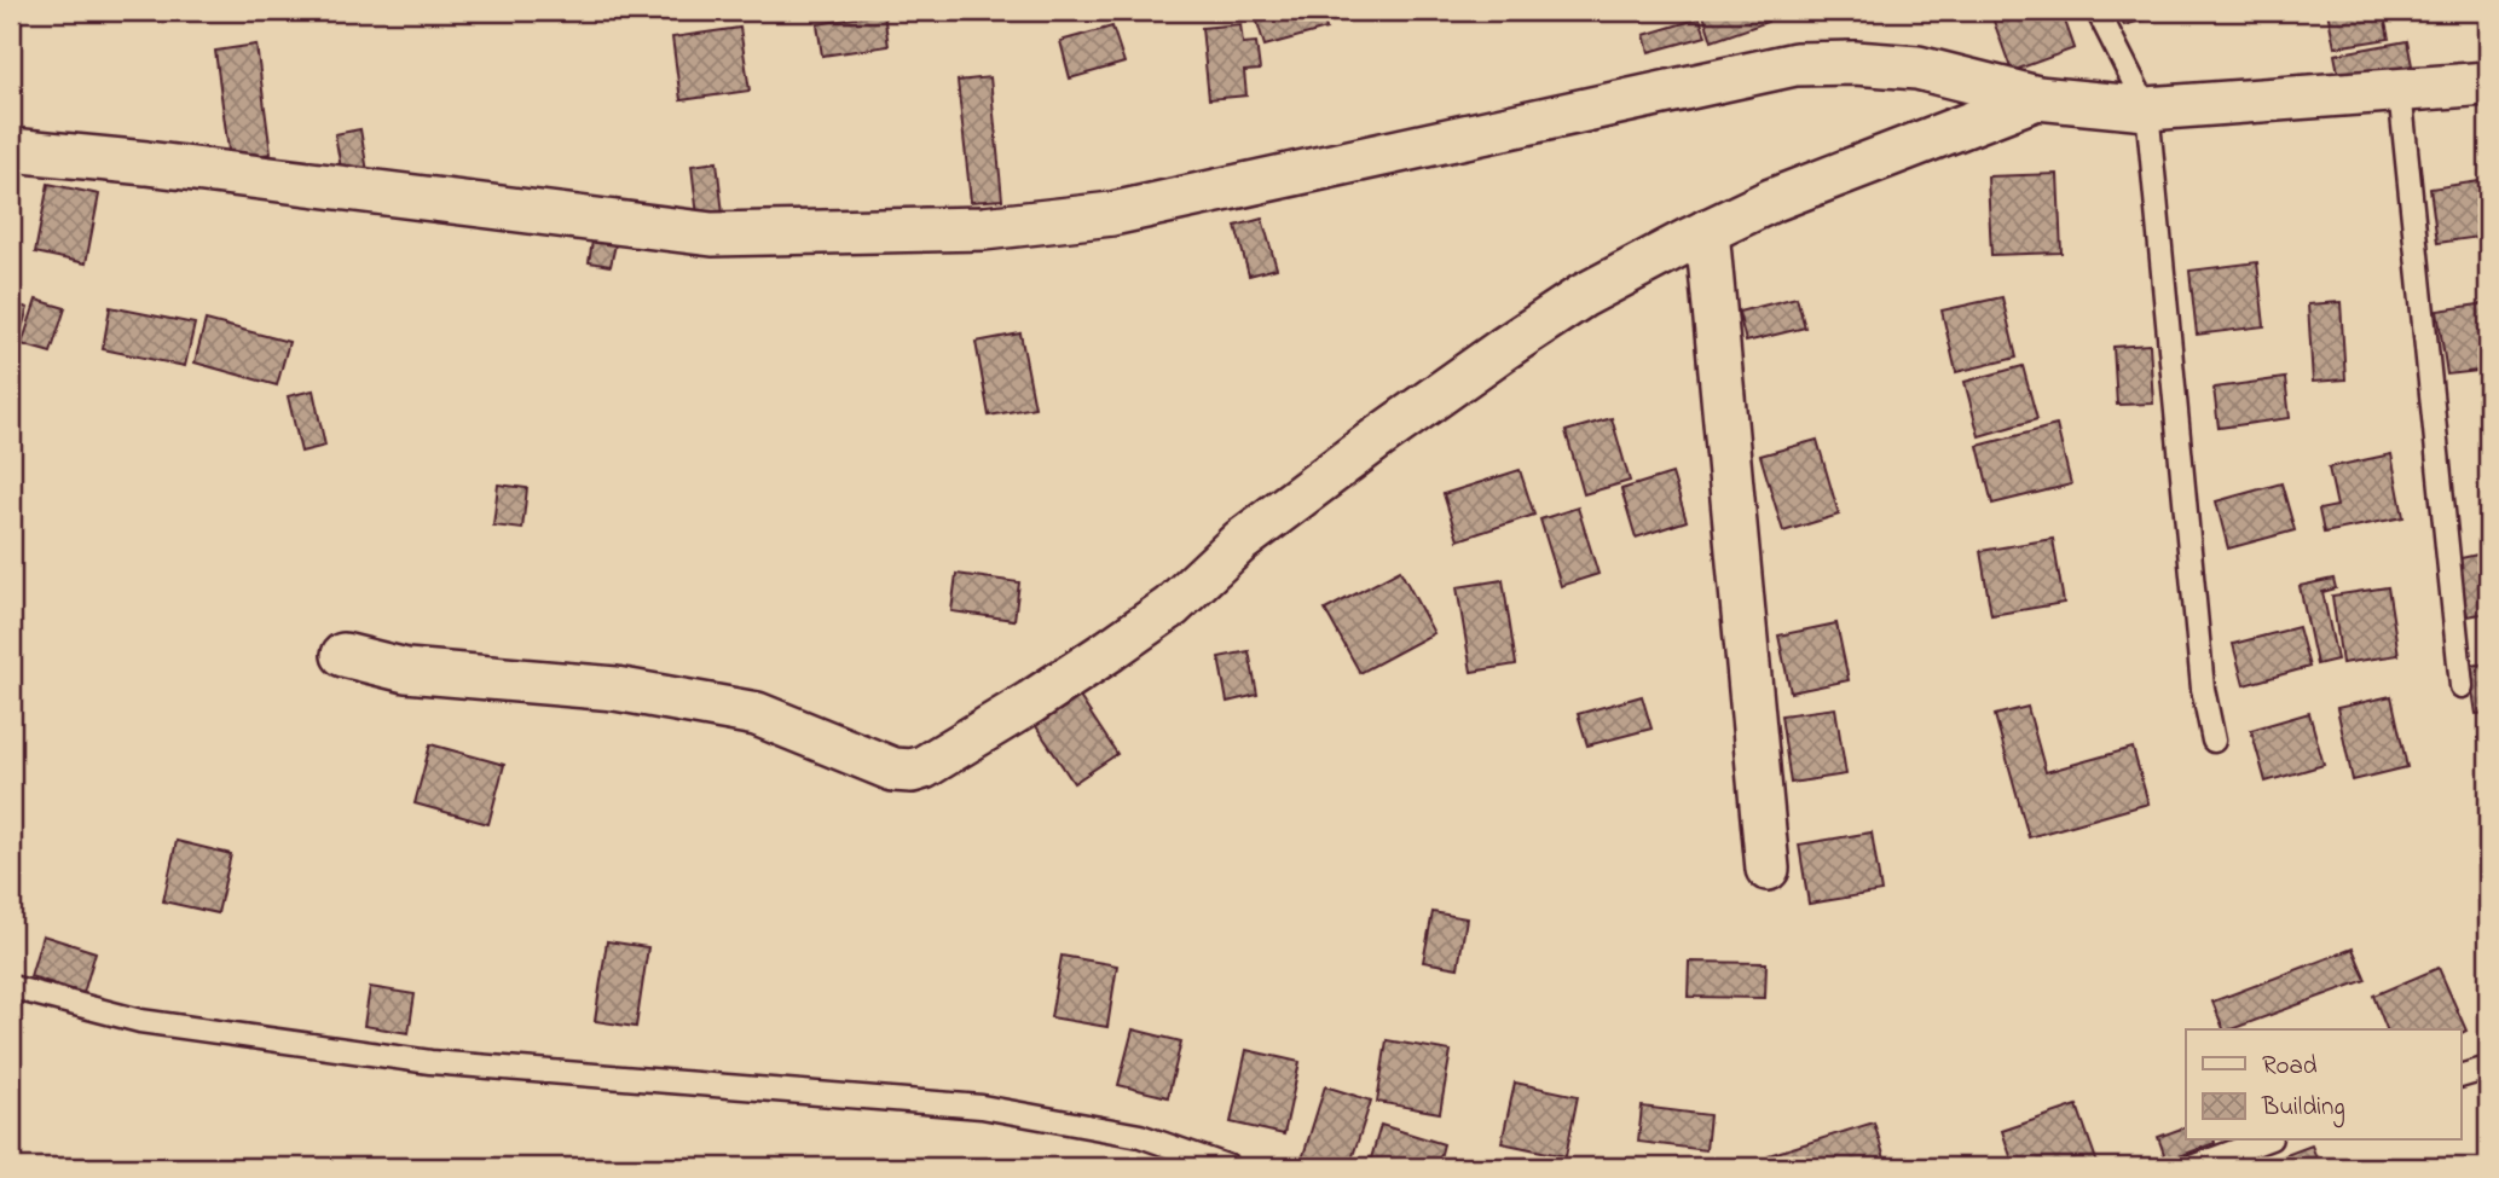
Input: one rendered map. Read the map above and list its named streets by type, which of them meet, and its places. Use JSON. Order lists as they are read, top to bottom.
{
  "legend": ["Road", "Building"]
}
